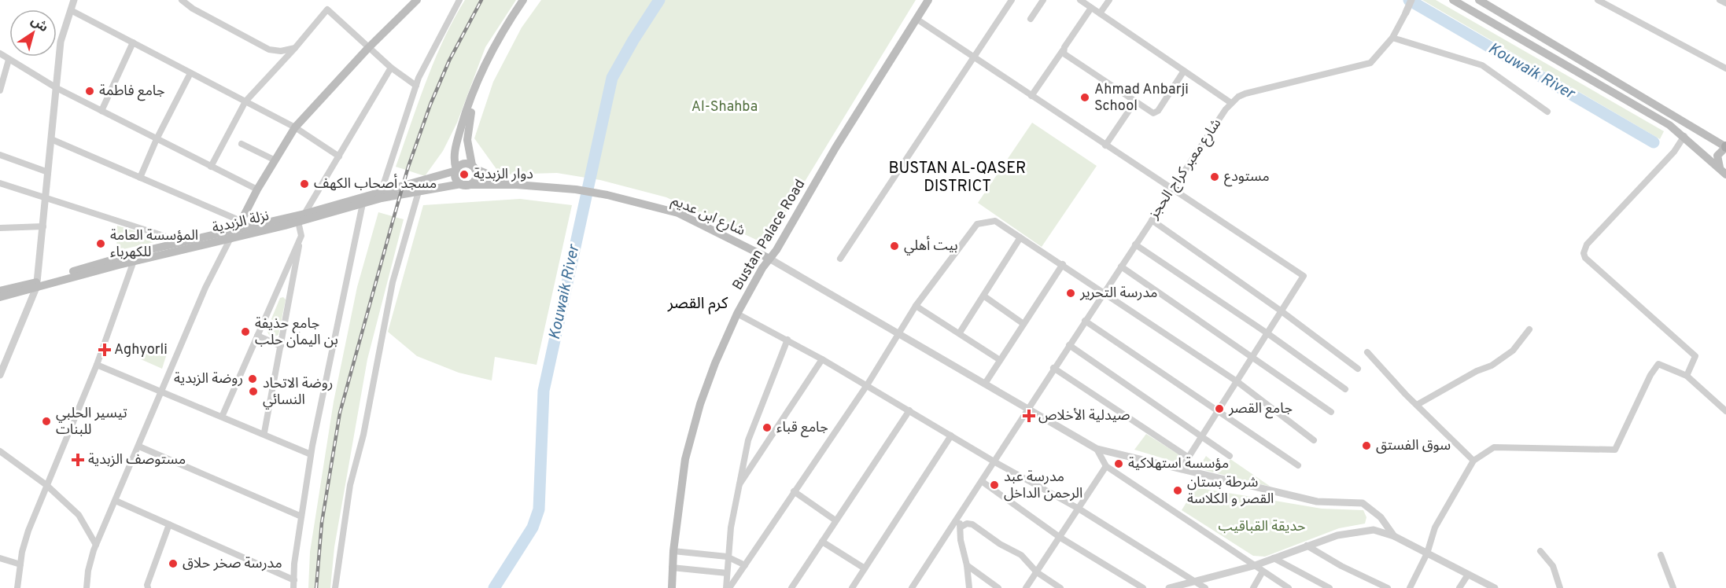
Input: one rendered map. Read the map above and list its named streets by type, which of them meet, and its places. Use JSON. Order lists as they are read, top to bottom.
{
  "streets": {
    "main road": ["شارع ابن عديم", "نزلة الزبدية", "Bustan Palace Road"],
    "street": ["شارع معبر كراج الحجز"]
  },
  "crossings": [
    ["شارع ابن عديم", "نزلة الزبدية"],
    ["شارع ابن عديم", "Bustan Palace Road"]
  ],
  "districts": ["BUSTAN AL-QASER DISTRICT", "كرم القصر"],
  "water": ["Kouwaik River"],
  "parks": ["Al-Shahba", "حديقة القباقيب"],
  "places": {
    "other": [
      "جامع فاطمة",
      "Ahmad Anbarji School",
      "دوار الزبدية",
      "مستودع",
      "مسجد أصحاب الكهف",
      "المؤسسة العامة للكهرباء",
      "بيت أهلي",
      "مدرسة التحرير",
      "جامع حذيفة بن اليمان حلب",
      "روضة الزبدية",
      "روضة الاتحاد النسائي",
      "جامع القصر",
      "تيسير الحلبي للبنات",
      "جامع قباء",
      "سوق الفستق",
      "مؤسسة استهلاكية",
      "مدرسة عبد الرحمن الداخل",
      "شرطة بستان القصر و الكلاسة",
      "مدرسة صخر حلاق"
    ],
    "health": ["Aghyorli", "صيدلية اﻷخلاص", "مستوصف الزبدية"]
  },
  "north": "top right"
}
